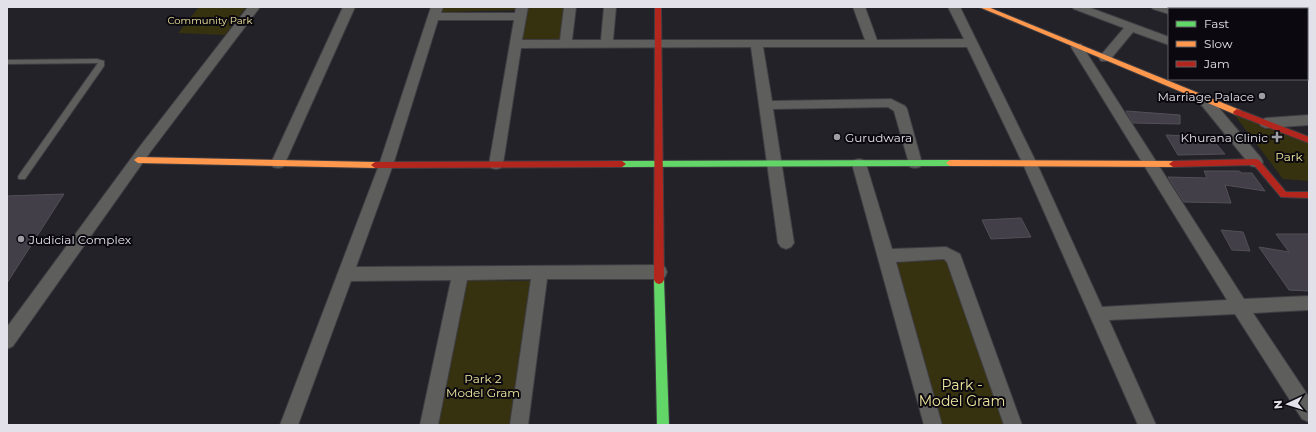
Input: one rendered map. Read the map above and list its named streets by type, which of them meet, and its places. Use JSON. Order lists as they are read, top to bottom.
{
  "parks": [
    "Community Park",
    "Park",
    "Park 2 Model Gram",
    "Park - Model Gram"
  ],
  "places": {
    "other": ["Marriage Palace", "Gurudwara", "Judicial Complex"],
    "health": ["Khurana Clinic"]
  },
  "legend": ["Fast", "Slow", "Jam"],
  "north": "left"
}
